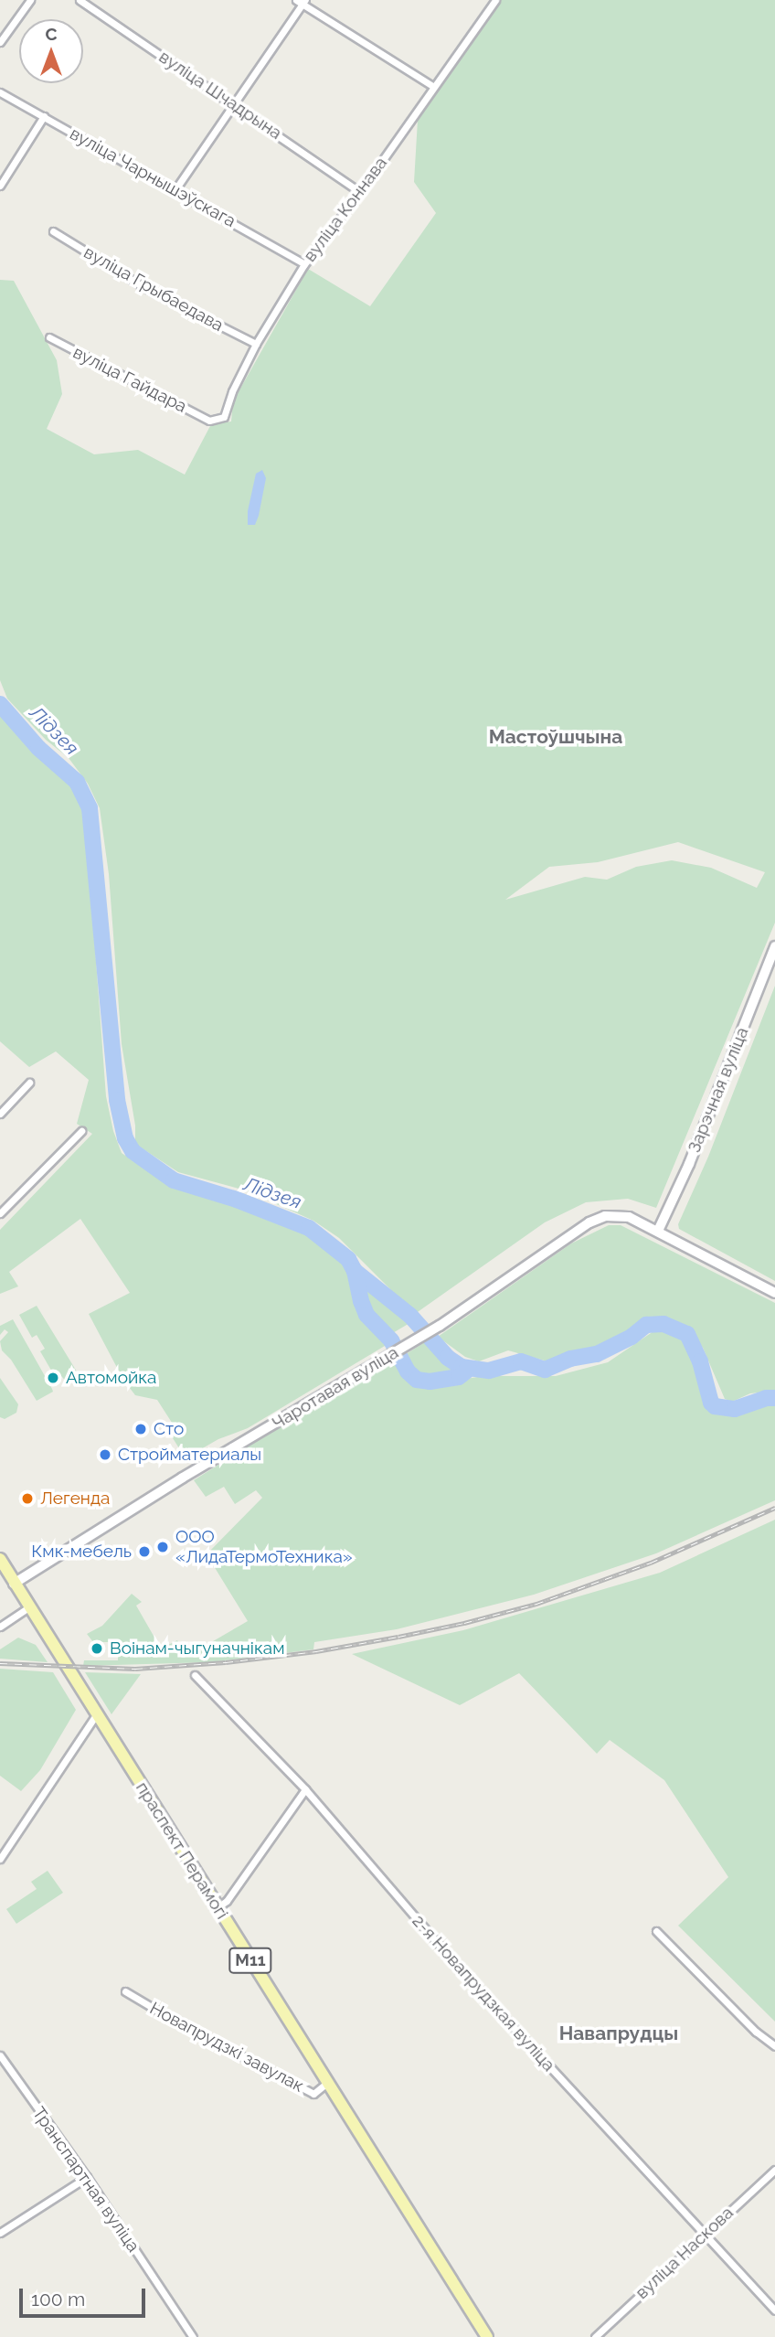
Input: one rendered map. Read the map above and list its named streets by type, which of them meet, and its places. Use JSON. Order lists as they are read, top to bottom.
{
  "streets": {
    "main road": ["праспект Перамогі", "М11"],
    "street": [
      "вуліца Шчадрына",
      "вуліца Чарнышэўскага",
      "вуліца Коннава",
      "вуліца Грыбаедава",
      "вуліца Гайдара",
      "Зарэчная вуліца",
      "Чаротавая вуліца",
      "2-я Новапрудзкая вуліца",
      "Новапрудзкі завулак",
      "Транспартная вуліца",
      "вуліца Наскова"
    ]
  },
  "crossings": [
    ["вуліца Шчадрына", "вуліца Коннава"],
    ["вуліца Чарнышэўскага", "вуліца Коннава"],
    ["вуліца Коннава", "вуліца Грыбаедава"],
    ["вуліца Коннава", "вуліца Гайдара"],
    ["Зарэчная вуліца", "Чаротавая вуліца"],
    ["Чаротавая вуліца", "праспект Перамогі"],
    ["праспект Перамогі", "Новапрудзкі завулак"],
    ["2-я Новапрудзкая вуліца", "вуліца Наскова"]
  ],
  "districts": ["Мастоўшчына", "Навапрудцы"],
  "water": ["Лідзея"],
  "places": [
    "Автомойка",
    "Сто",
    "Стройматериалы",
    "Легенда",
    "ООО «ЛидаТермоТехника»",
    "Кмк-мебель",
    "Воінам-чыгуначнікам"
  ],
  "scale_bar": "100 m",
  "north": "top"
}
